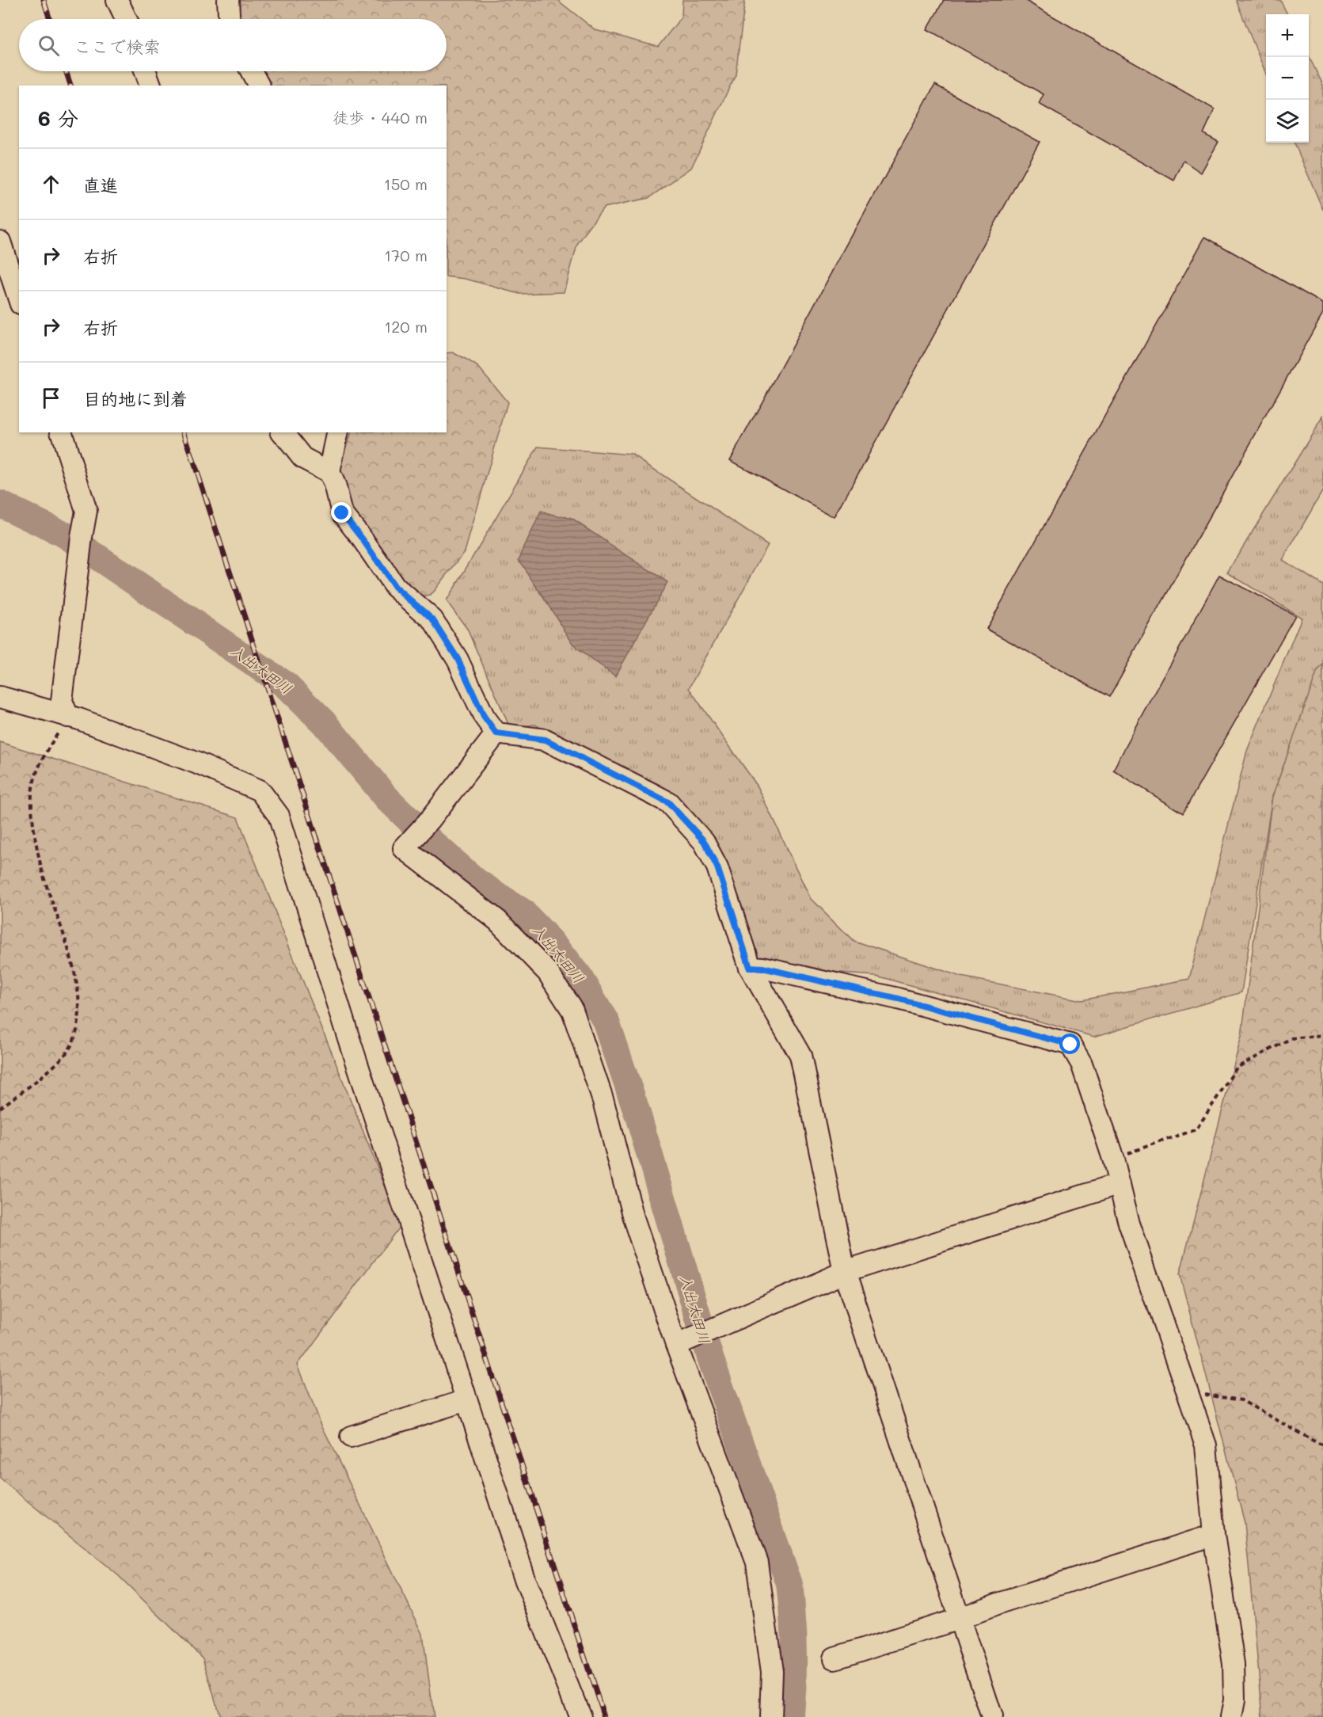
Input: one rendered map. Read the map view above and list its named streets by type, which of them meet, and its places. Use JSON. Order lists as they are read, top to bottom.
{
  "water": ["入出太田川"],
  "page": {
    "map_buttons": ["+", "−"],
    "search": "ここで検索",
    "heading": ["6 分", "徒歩 · 440 m"],
    "list": [
      ["直進", "150 m"],
      ["右折", "170 m"],
      ["右折", "120 m"],
      "目的地に到着"
    ]
  }
}
